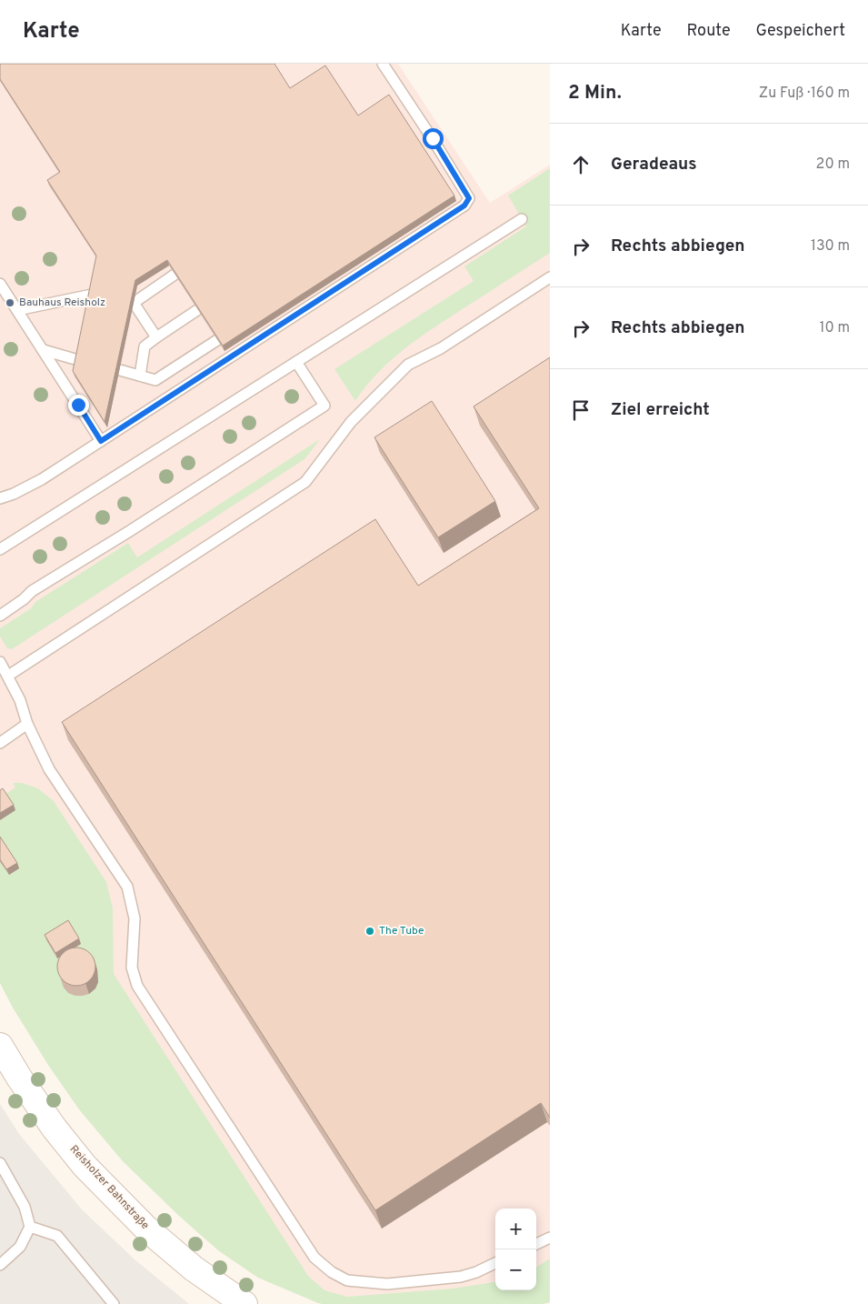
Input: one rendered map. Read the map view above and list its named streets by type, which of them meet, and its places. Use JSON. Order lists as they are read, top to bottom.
{
  "streets": {
    "main road": ["Reisholzer Bahnstraße"]
  },
  "places": ["Bauhaus Reisholz", "The Tube"],
  "page": {
    "header": "Karte",
    "nav": ["Karte", "Route", "Gespeichert"],
    "heading": ["2 Min.", "Zu Fuß · 160 m"],
    "list": [
      ["Geradeaus", "20 m"],
      ["Rechts abbiegen", "130 m"],
      ["Rechts abbiegen", "10 m"],
      "Ziel erreicht"
    ],
    "map_buttons": ["+", "−"]
  }
}
